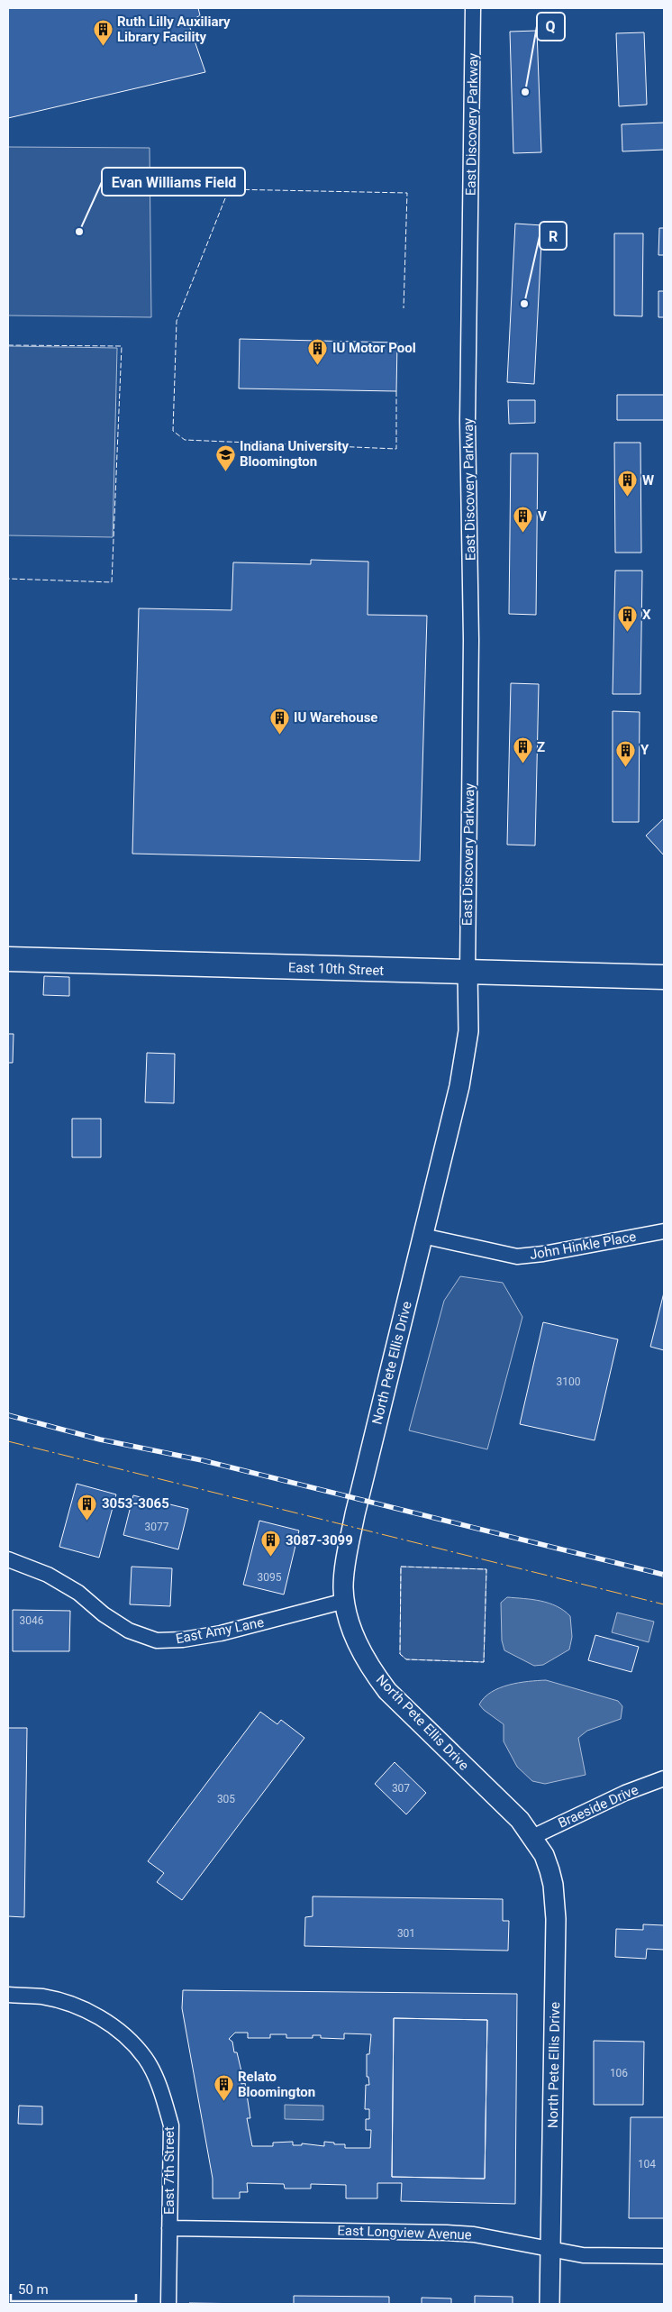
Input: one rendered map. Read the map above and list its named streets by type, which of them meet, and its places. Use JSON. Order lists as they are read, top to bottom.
{
  "streets": {
    "main road": ["East 10th Street"],
    "street": [
      "East Discovery Parkway",
      "John Hinkle Place",
      "North Pete Ellis Drive",
      "East Amy Lane",
      "Braeside Drive",
      "East 7th Street",
      "East Longview Avenue"
    ]
  },
  "crossings": [
    ["East Discovery Parkway", "East 10th Street"],
    ["East Discovery Parkway", "North Pete Ellis Drive"],
    ["East 10th Street", "North Pete Ellis Drive"],
    ["John Hinkle Place", "North Pete Ellis Drive"],
    ["North Pete Ellis Drive", "East Amy Lane"],
    ["North Pete Ellis Drive", "Braeside Drive"],
    ["North Pete Ellis Drive", "East Longview Avenue"],
    ["East 7th Street", "East Longview Avenue"]
  ],
  "places": {
    "building": [
      "Ruth Lilly Auxiliary Library Facility",
      "IU Motor Pool",
      "W",
      "V",
      "X",
      "IU Warehouse",
      "Z",
      "Y",
      "3053-3065",
      "3087-3099",
      "Relato Bloomington"
    ],
    "other": ["Q", "Evan Williams Field", "R"],
    "school or university": ["Indiana University Bloomington"]
  },
  "house_numbers": [
    "3100",
    "3077",
    "3095",
    "3046",
    "307",
    "305",
    "301",
    "106",
    "104"
  ],
  "scale_bar": "50 m"
}
